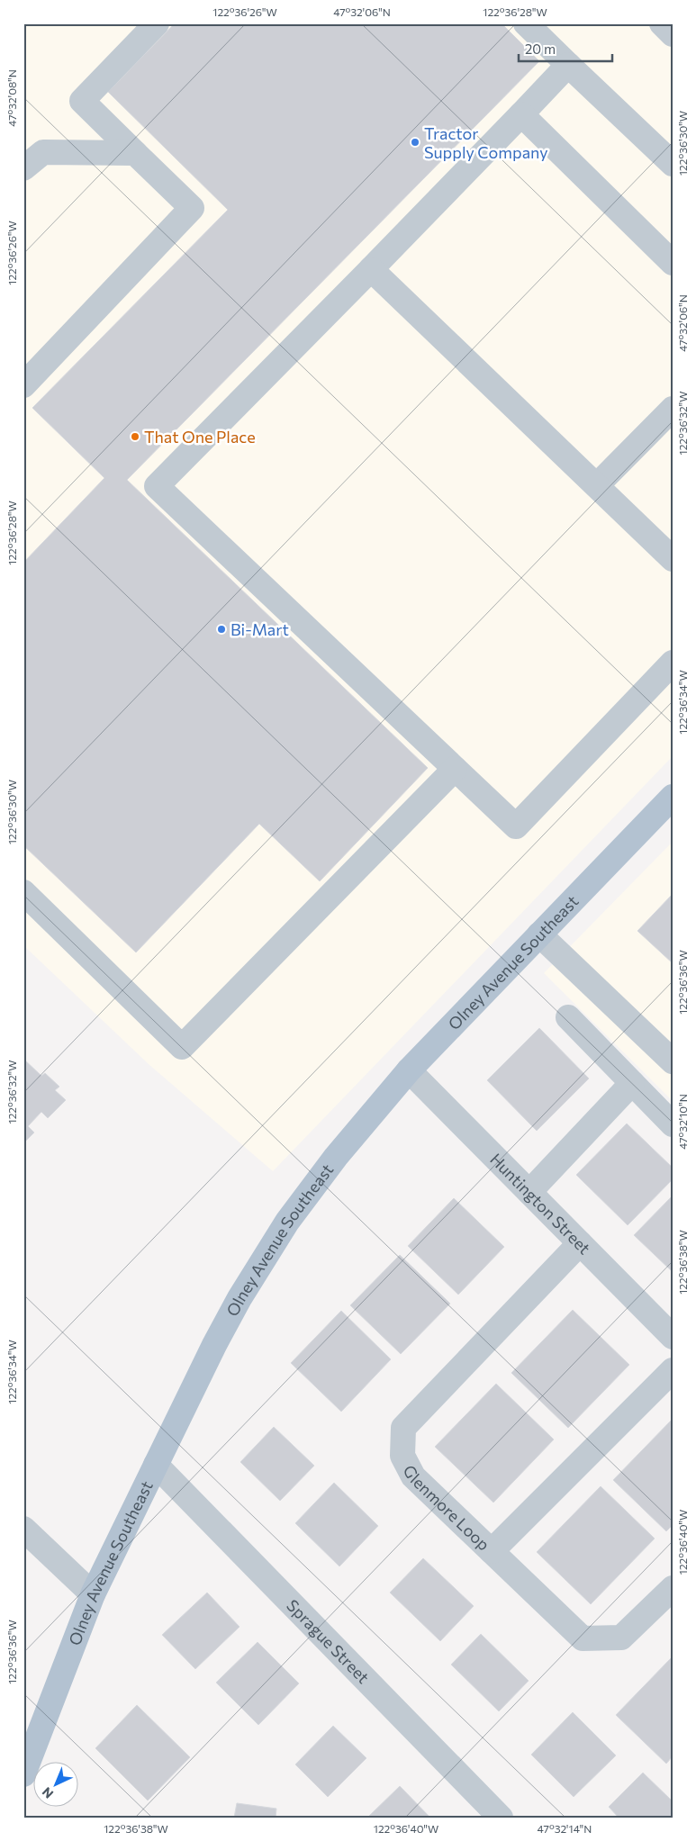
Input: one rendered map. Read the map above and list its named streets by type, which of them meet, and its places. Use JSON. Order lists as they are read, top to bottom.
{
  "streets": {
    "main road": ["Olney Avenue Southeast"],
    "street": ["Huntington Street", "Glenmore Loop", "Sprague Street"]
  },
  "crossings": [
    ["Olney Avenue Southeast", "Huntington Street"],
    ["Olney Avenue Southeast", "Sprague Street"],
    ["Huntington Street", "Glenmore Loop"]
  ],
  "places": ["Tractor Supply Company", "That One Place", "Bi-Mart"],
  "scale_bar": "20 m",
  "north": "bottom left",
  "coordinates": [
    "122°36'26\"W",
    "47°32'06\"N",
    "122°36'28\"W",
    "47°32'08\"N",
    "122°36'30\"W",
    "122°36'32\"W",
    "122°36'34\"W",
    "122°36'36\"W",
    "47°32'10\"N",
    "122°36'38\"W",
    "122°36'40\"W",
    "47°32'14\"N"
  ]
}
